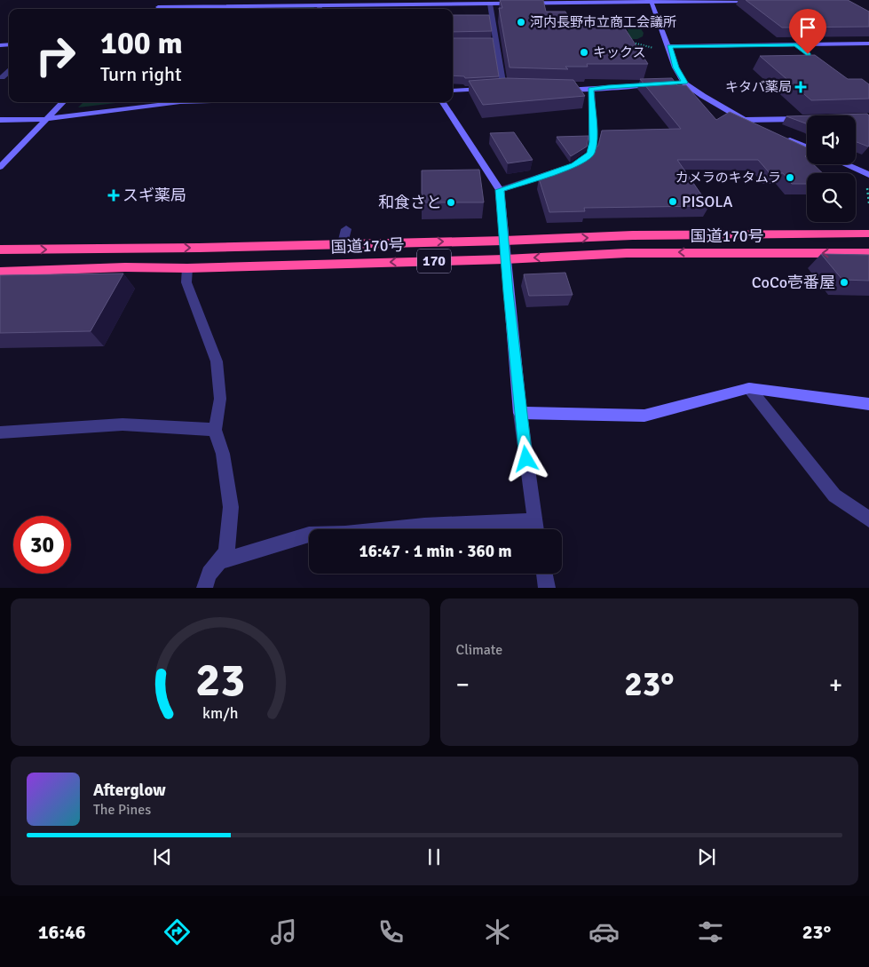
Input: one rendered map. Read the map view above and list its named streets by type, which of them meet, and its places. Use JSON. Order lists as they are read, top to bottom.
{
  "streets": {
    "highway": ["国道170号", "170"]
  },
  "places": {
    "other": [
      "河内長野市立商工会議所",
      "キックス",
      "カメラのキタムラ",
      "PISOLA",
      "和食さと",
      "CoCo壱番屋"
    ],
    "health": ["キタバ薬局", "スギ薬局"]
  },
  "page": {
    "turn": ["100 m", "Turn right"],
    "limit": "30",
    "trip": "16:47 · 1 min · 360 m",
    "tile": "Climate",
    "heat": ["−", "23°", "+"],
    "song": ["Afterglow", "The Pines"],
    "tabs": ["16:46", "23°"],
    "gauge": ["23", "km/h"]
  }
}
